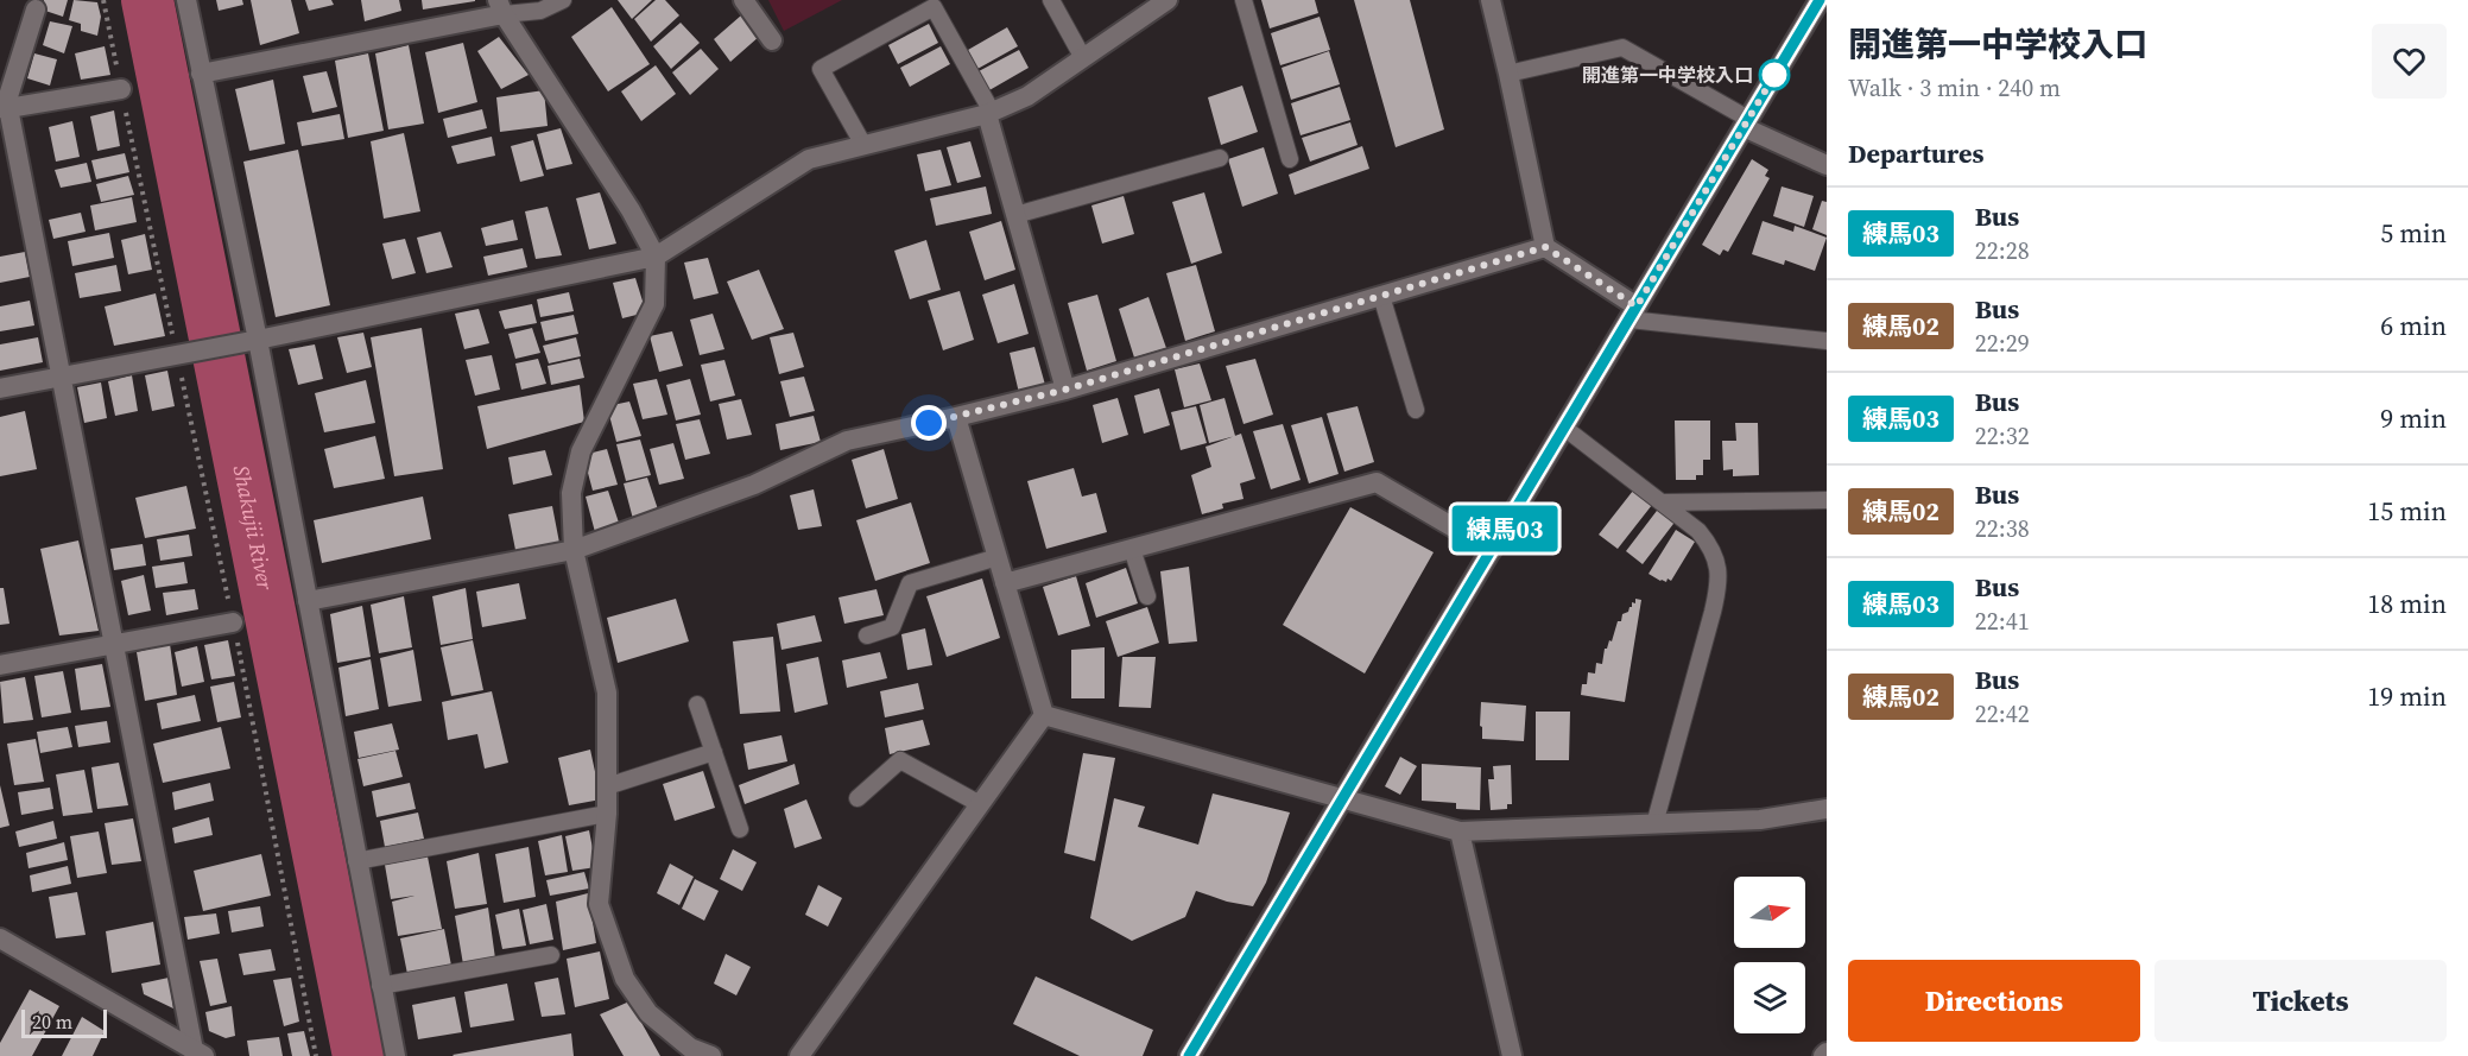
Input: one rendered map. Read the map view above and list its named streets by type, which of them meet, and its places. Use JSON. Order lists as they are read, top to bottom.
{
  "water": ["Shakujii River"],
  "places": ["開進第一中学校入口"],
  "lines": ["bus line 練馬03"],
  "scale_bar": "20 m",
  "north": "right",
  "page": {
    "on_map": "練馬03",
    "heading": [
      ["開進第一中学校入口", "Walk · 3 min · 240 m"],
      "Departures"
    ],
    "list": [
      {
        "mark": "練馬03",
        "name": "Bus",
        "note": "22:28",
        "value": "5 min"
      },
      {
        "mark": "練馬02",
        "name": "Bus",
        "note": "22:29",
        "value": "6 min"
      },
      {
        "mark": "練馬03",
        "name": "Bus",
        "note": "22:32",
        "value": "9 min"
      },
      {
        "mark": "練馬02",
        "name": "Bus",
        "note": "22:38",
        "value": "15 min"
      },
      {
        "mark": "練馬03",
        "name": "Bus",
        "note": "22:41",
        "value": "18 min"
      },
      {
        "mark": "練馬02",
        "name": "Bus",
        "note": "22:42",
        "value": "19 min"
      }
    ],
    "buttons": ["Directions", "Tickets"],
    "scale": "20 m"
  }
}
